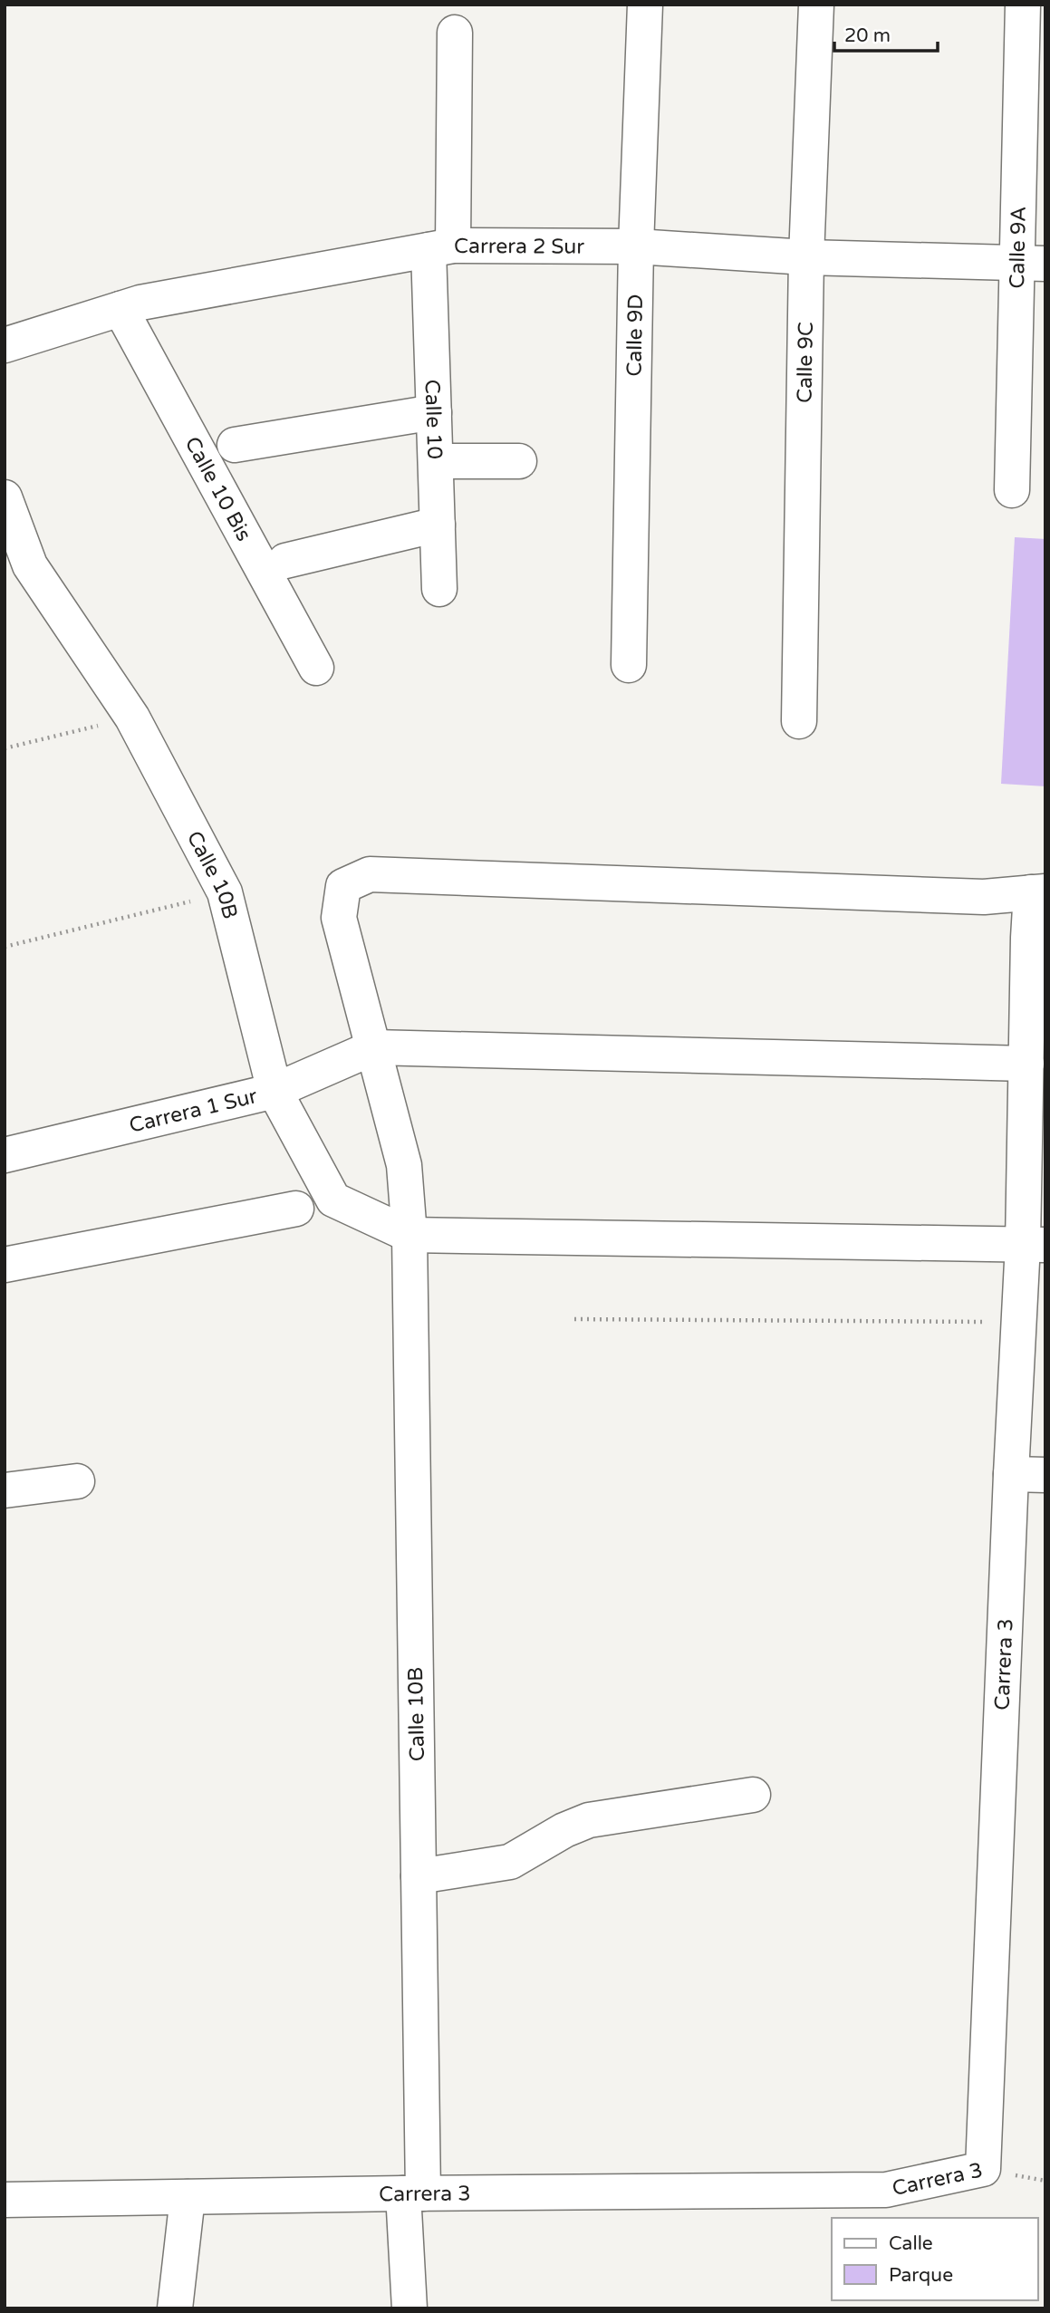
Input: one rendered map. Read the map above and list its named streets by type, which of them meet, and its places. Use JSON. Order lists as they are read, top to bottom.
{
  "streets": {
    "street": [
      "Carrera 2 Sur",
      "Calle 9A",
      "Calle 9D",
      "Calle 9C",
      "Calle 10",
      "Calle 10 Bis",
      "Calle 10B",
      "Carrera 1 Sur",
      "Carrera 3"
    ]
  },
  "crossings": [
    ["Carrera 2 Sur", "Calle 9A"],
    ["Carrera 2 Sur", "Calle 9D"],
    ["Carrera 2 Sur", "Calle 9C"],
    ["Carrera 2 Sur", "Calle 10"],
    ["Carrera 2 Sur", "Calle 10 Bis"],
    ["Calle 10B", "Carrera 1 Sur"],
    ["Calle 10B", "Carrera 3"]
  ],
  "legend": ["Calle", "Parque"],
  "scale_bar": "20 m"
}
